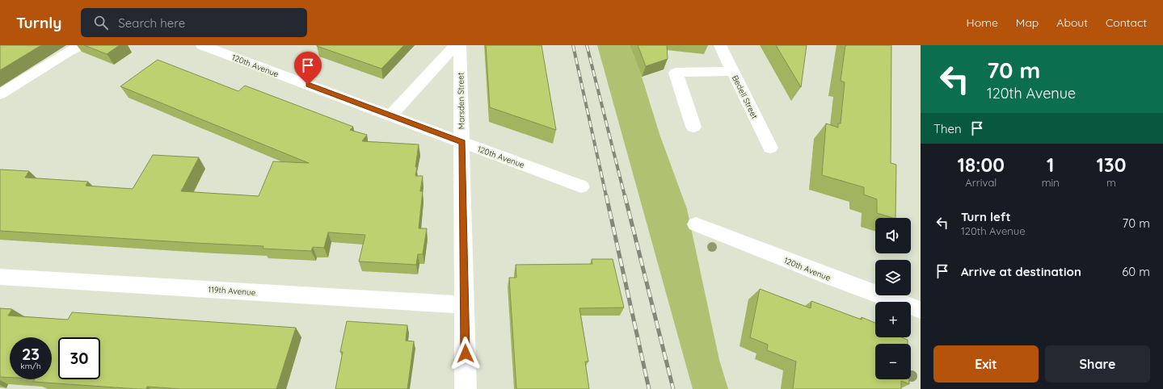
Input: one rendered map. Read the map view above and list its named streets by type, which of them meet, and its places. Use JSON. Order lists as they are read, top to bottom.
{
  "streets": {
    "street": [
      "120th Avenue",
      "Bedell Street",
      "Marsden Street",
      "119th Avenue"
    ]
  },
  "crossings": [
    ["120th Avenue", "Marsden Street"],
    ["Marsden Street", "119th Avenue"]
  ],
  "page": {
    "header": "Turnly",
    "search": "Search here",
    "nav": [
      "Home",
      "Map",
      "About",
      "Contact"
    ],
    "turn": ["70 m", "120th Avenue"],
    "then": "Then",
    "eta": [
      "18:00",
      "Arrival",
      "1",
      "min",
      "130",
      "m"
    ],
    "list": [
      {
        "name": "Turn left",
        "note": "120th Avenue",
        "value": "70 m"
      },
      {
        "name": "Arrive at destination",
        "value": "60 m"
      }
    ],
    "map_buttons": ["+", "−"],
    "speed": "23 km/h",
    "limit": "30",
    "buttons": ["Exit", "Share"]
  }
}
